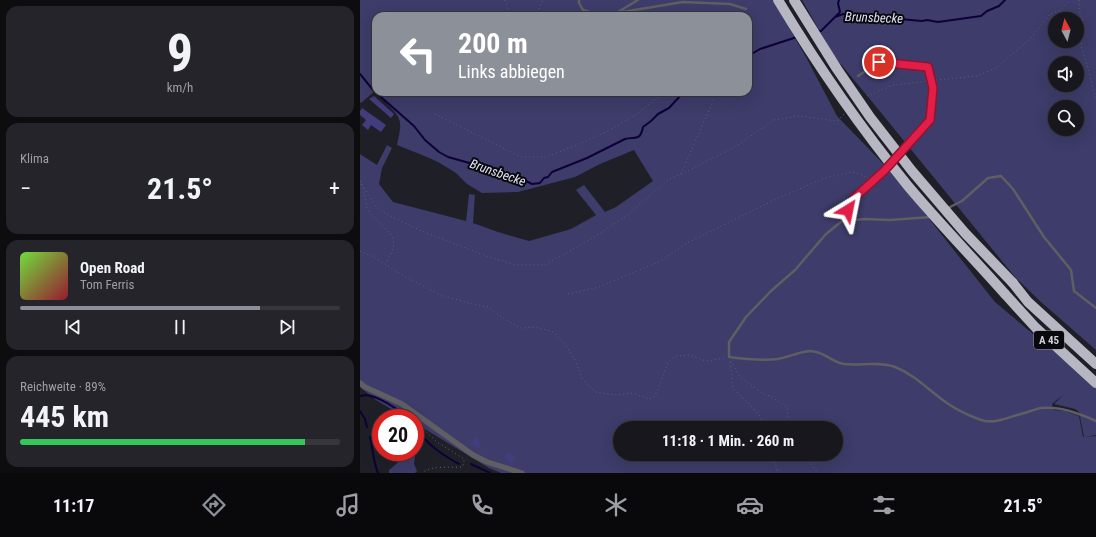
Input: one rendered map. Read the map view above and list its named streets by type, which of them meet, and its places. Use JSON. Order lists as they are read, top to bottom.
{
  "streets": {
    "highway": ["A 45"]
  },
  "water": ["Brunsbecke"],
  "north": "top",
  "page": {
    "tile": [
      ["9", "km/h"],
      "Klima",
      ["Reichweite · 89%", "445 km"]
    ],
    "turn": ["200 m", "Links abbiegen"],
    "heat": ["−", "21.5°", "+"],
    "song": ["Open Road", "Tom Ferris"],
    "limit": "20",
    "trip": "11:18 · 1 Min. · 260 m",
    "tabs": ["11:17", "21.5°"]
  }
}
